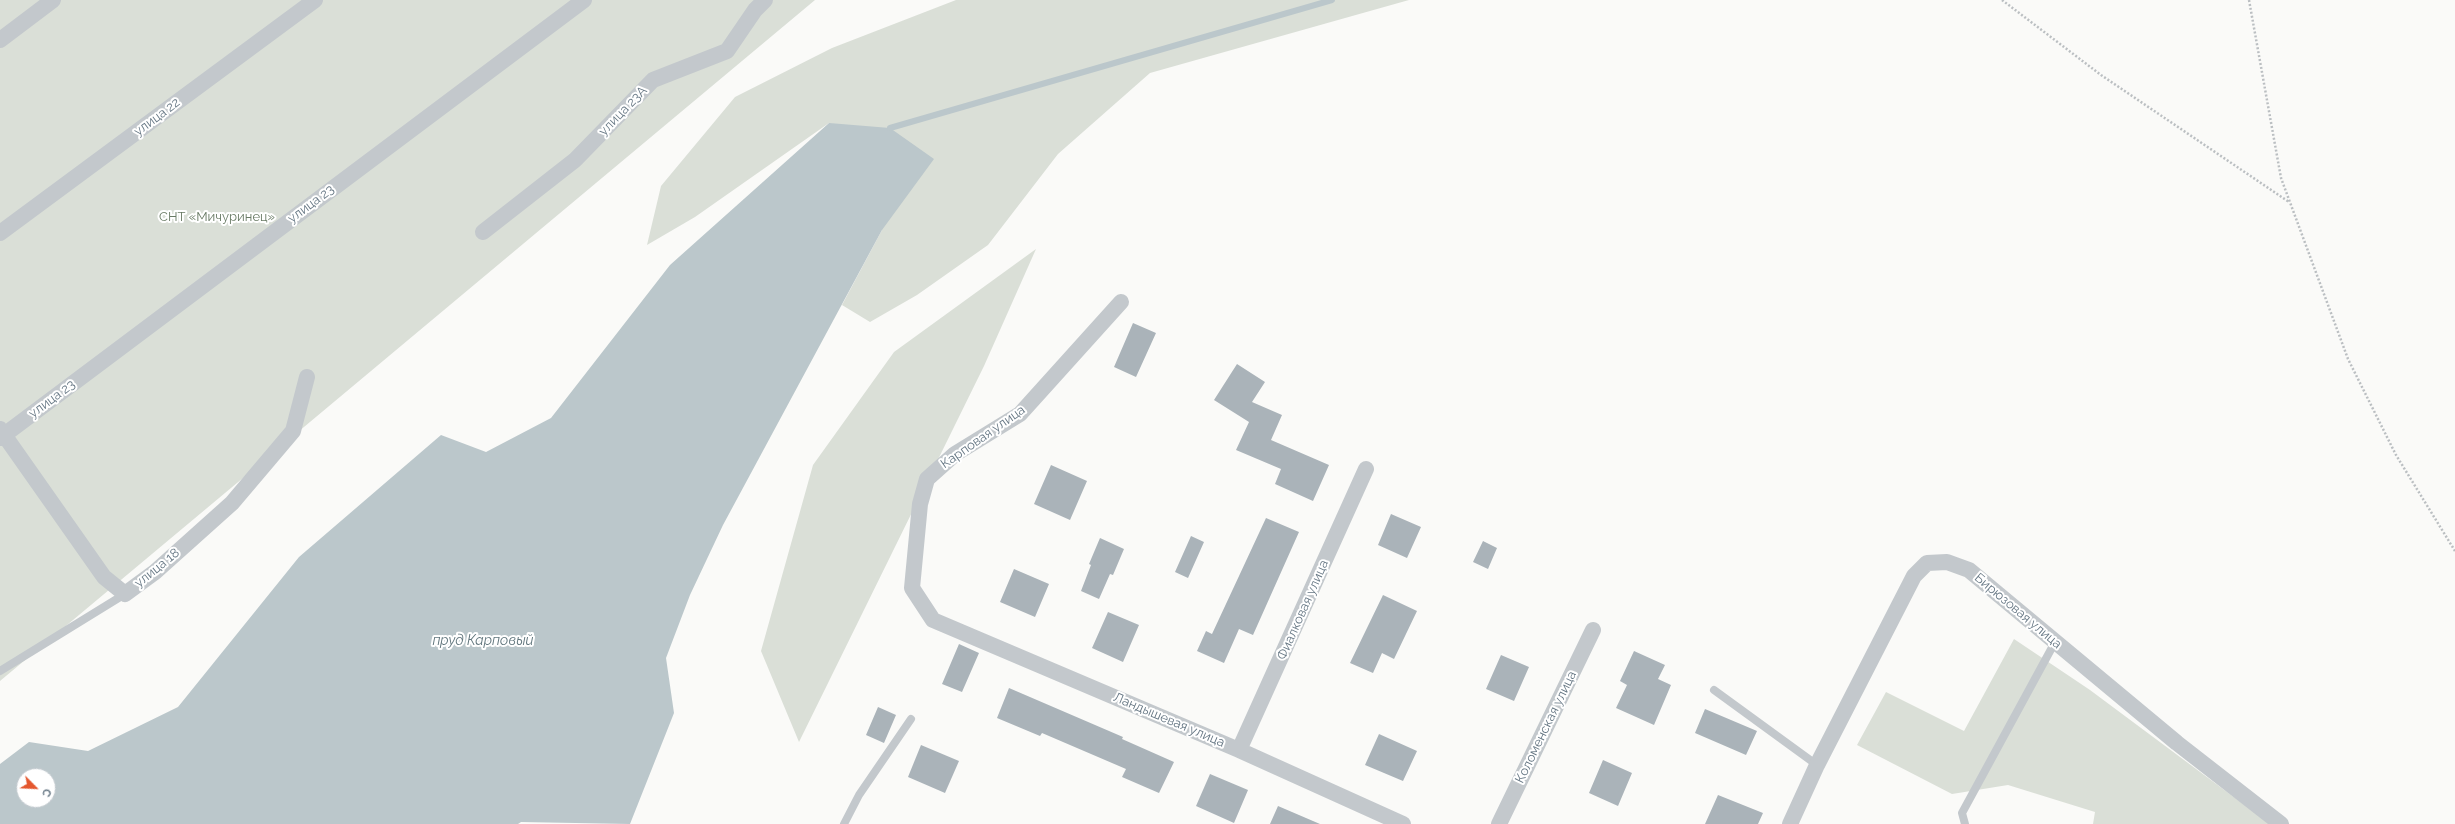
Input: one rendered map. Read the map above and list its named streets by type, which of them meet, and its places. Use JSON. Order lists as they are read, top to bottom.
{
  "streets": {
    "street": [
      "улица 23А",
      "улица 22",
      "улица 23",
      "Карповая улица",
      "улица 18",
      "Фиалковая улица",
      "Бирюзовая улица",
      "Ландышевая улица",
      "Коломенская улица"
    ]
  },
  "crossings": [
    ["улица 23", "улица 18"],
    ["Карповая улица", "Ландышевая улица"],
    ["Фиалковая улица", "Ландышевая улица"]
  ],
  "water": ["пруд Карповый"],
  "parks": ["СНТ «Мичуринец»"],
  "north": "bottom right"
}
